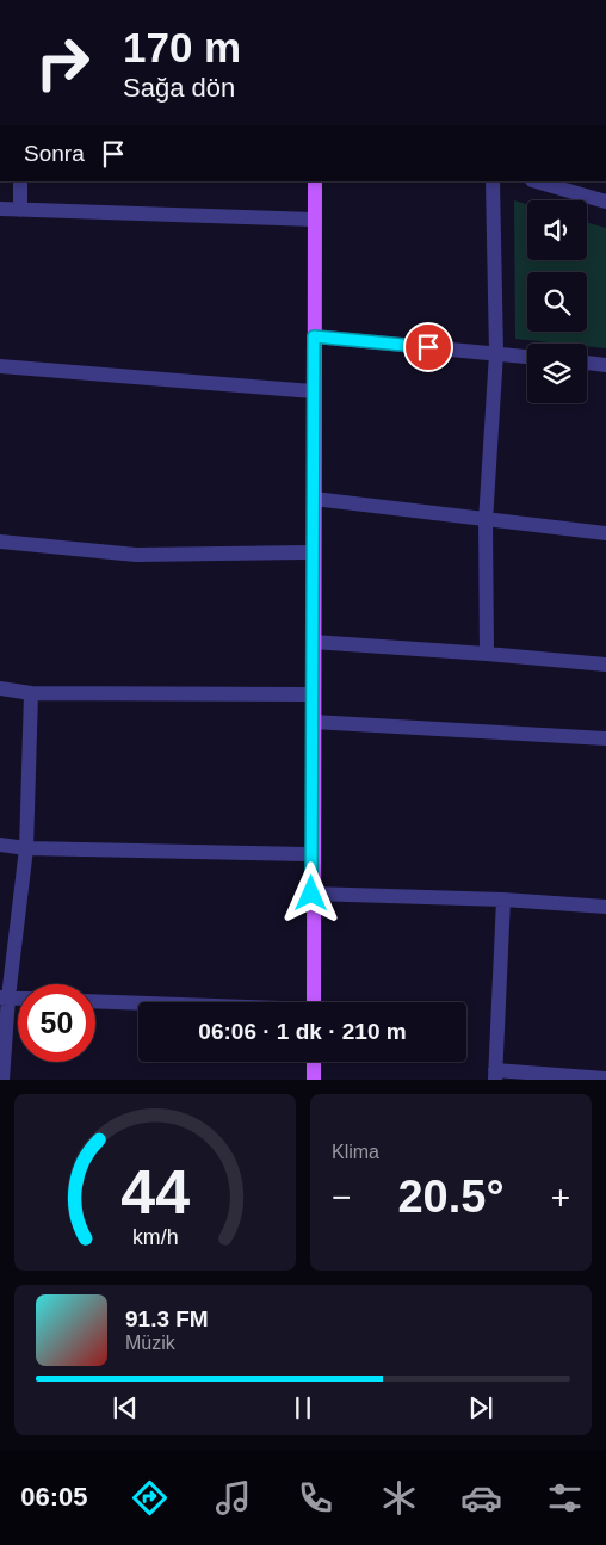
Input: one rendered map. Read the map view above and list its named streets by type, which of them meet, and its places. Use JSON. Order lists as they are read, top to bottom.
{
  "page": {
    "turn": ["170 m", "Sağa dön"],
    "then": "Sonra",
    "limit": "50",
    "trip": "06:06 · 1 dk · 210 m",
    "tile": "Klima",
    "heat": ["−", "20.5°", "+"],
    "song": ["91.3 FM", "Müzik"],
    "tabs": "06:05",
    "gauge": ["44", "km/h"]
  }
}
